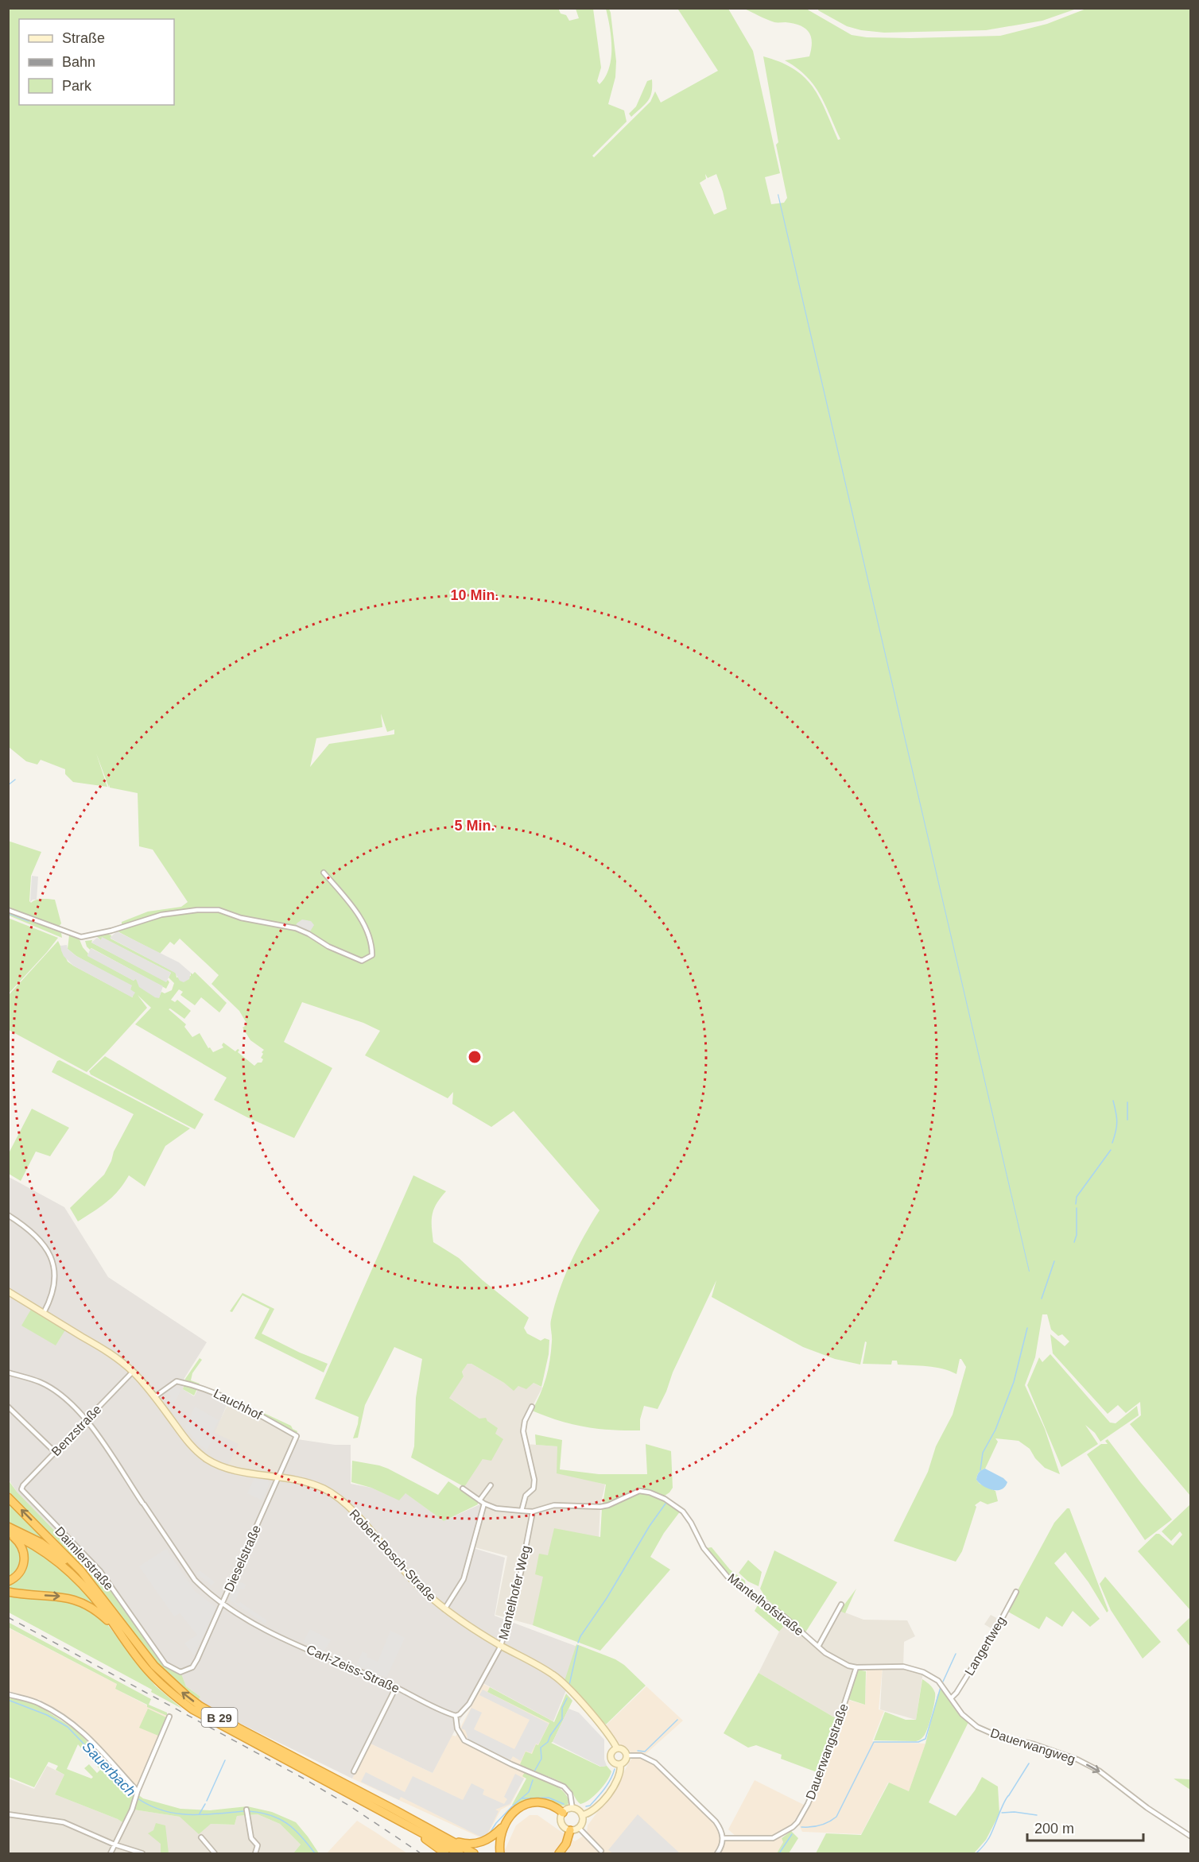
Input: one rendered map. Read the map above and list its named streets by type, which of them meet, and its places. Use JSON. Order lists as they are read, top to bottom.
{
  "streets": {
    "highway": ["B 29"],
    "street": [
      "Lauchhof",
      "Benzstraße",
      "Robert-Bosch-Straße",
      "Daimlerstraße",
      "Dieselstraße",
      "Mantelhofer Weg",
      "Mantelhofstraße",
      "Langertweg",
      "Carl-Zeiss-Straße",
      "Dauerwangweg",
      "Dauerwangstraße"
    ]
  },
  "crossings": [
    ["Lauchhof", "Robert-Bosch-Straße"],
    ["Lauchhof", "Dieselstraße"],
    ["Benzstraße", "Robert-Bosch-Straße"],
    ["Benzstraße", "Daimlerstraße"],
    ["Benzstraße", "Carl-Zeiss-Straße"],
    ["Robert-Bosch-Straße", "Dieselstraße"],
    ["Robert-Bosch-Straße", "Mantelhofer Weg"],
    ["Daimlerstraße", "Dieselstraße"],
    ["Dieselstraße", "Carl-Zeiss-Straße"],
    ["Mantelhofer Weg", "Mantelhofstraße"],
    ["Mantelhofer Weg", "Carl-Zeiss-Straße"],
    ["Mantelhofstraße", "Langertweg"],
    ["Mantelhofstraße", "Dauerwangweg"],
    ["Mantelhofstraße", "Dauerwangstraße"],
    ["Langertweg", "Dauerwangweg"]
  ],
  "one_way": ["Dauerwangweg"],
  "water": ["Sauerbach"],
  "legend": ["Straße", "Bahn", "Park"],
  "scale_bar": "200 m",
  "rings": ["10 Min.", "5 Min."]
}
